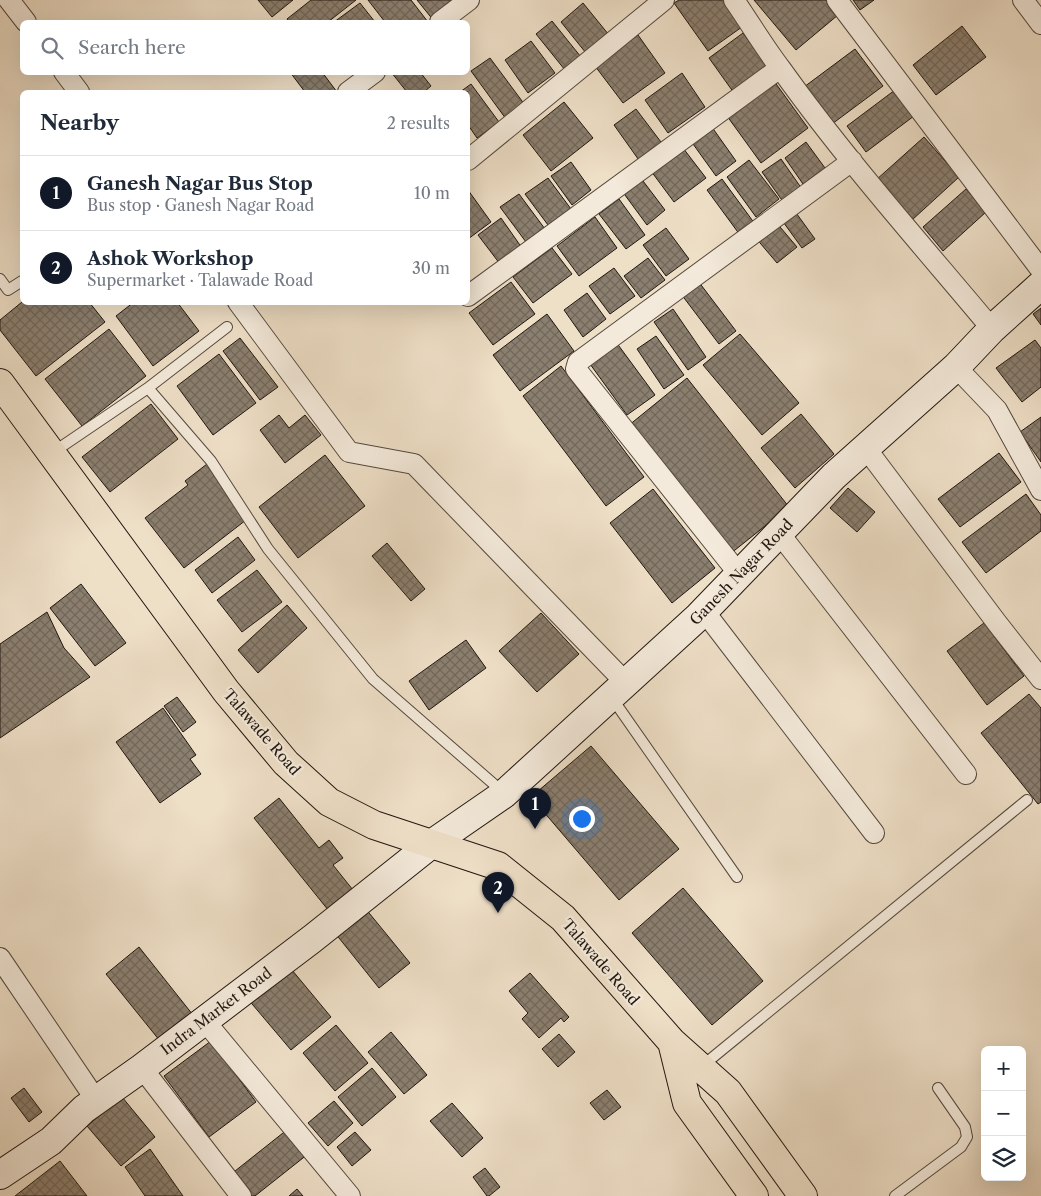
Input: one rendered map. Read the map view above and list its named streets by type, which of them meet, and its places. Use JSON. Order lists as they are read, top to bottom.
{
  "streets": {
    "main road": ["Talawade Road"],
    "street": ["Ganesh Nagar Road", "Indra Market Road"]
  },
  "crossings": [
    ["Ganesh Nagar Road", "Talawade Road"],
    ["Ganesh Nagar Road", "Indra Market Road"],
    ["Talawade Road", "Indra Market Road"]
  ],
  "page": {
    "search": "Search here",
    "heading": ["Nearby", "2 results"],
    "list": [
      {
        "mark": "1",
        "name": "Ganesh Nagar Bus Stop",
        "note": "Bus stop · Ganesh Nagar Road",
        "value": "10 m"
      },
      {
        "mark": "2",
        "name": "Ashok Workshop",
        "note": "Supermarket · Talawade Road",
        "value": "30 m"
      }
    ],
    "pins": ["1", "2"],
    "map_buttons": ["+", "−"]
  }
}
